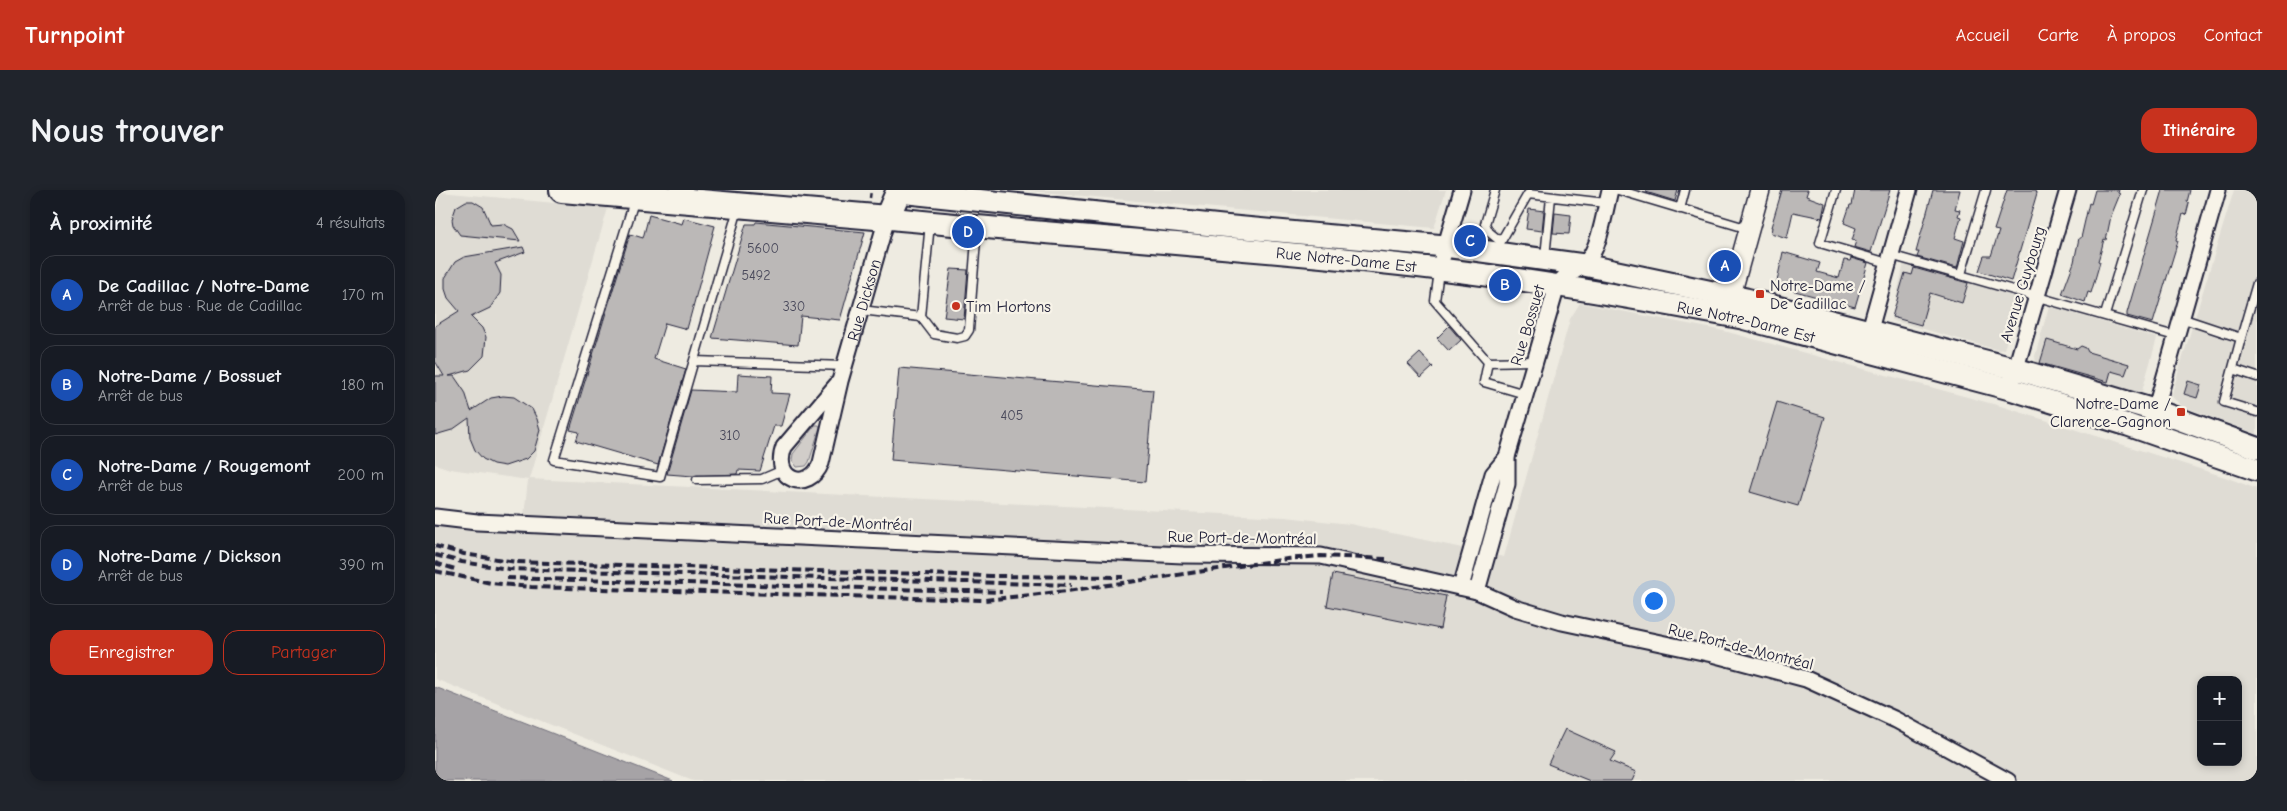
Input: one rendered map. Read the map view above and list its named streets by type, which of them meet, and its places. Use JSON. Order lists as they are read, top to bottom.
{
  "streets": {
    "main road": ["Rue Notre-Dame Est", "Rue Dickson"],
    "street": ["Avenue Guybourg", "Rue Bossuet", "Rue Port-de-Montréal"]
  },
  "crossings": [
    ["Rue Notre-Dame Est", "Avenue Guybourg"],
    ["Rue Notre-Dame Est", "Rue Dickson"],
    ["Rue Notre-Dame Est", "Rue Bossuet"],
    ["Rue Bossuet", "Rue Port-de-Montréal"]
  ],
  "places": {
    "transit": ["Notre-Dame / De Cadillac", "Notre-Dame / Clarence-Gagnon"],
    "other": ["Tim Hortons"]
  },
  "house_numbers": [
    "5600",
    "5492",
    "330",
    "405",
    "310"
  ],
  "page": {
    "header": "Turnpoint",
    "nav": [
      "Accueil",
      "Carte",
      "À propos",
      "Contact"
    ],
    "buttons": [
      "Itinéraire",
      ["Enregistrer", "Partager"]
    ],
    "title": "Nous trouver",
    "heading": ["À proximité", "4 résultats"],
    "pins": [
      "D",
      "C",
      "A",
      "B"
    ],
    "list": [
      {
        "mark": "A",
        "name": "De Cadillac / Notre-Dame",
        "note": "Arrêt de bus · Rue de Cadillac",
        "value": "170 m"
      },
      {
        "mark": "B",
        "name": "Notre-Dame / Bossuet",
        "note": "Arrêt de bus",
        "value": "180 m"
      },
      {
        "mark": "C",
        "name": "Notre-Dame / Rougemont",
        "note": "Arrêt de bus",
        "value": "200 m"
      },
      {
        "mark": "D",
        "name": "Notre-Dame / Dickson",
        "note": "Arrêt de bus",
        "value": "390 m"
      }
    ],
    "map_buttons": ["+", "−"]
  }
}
